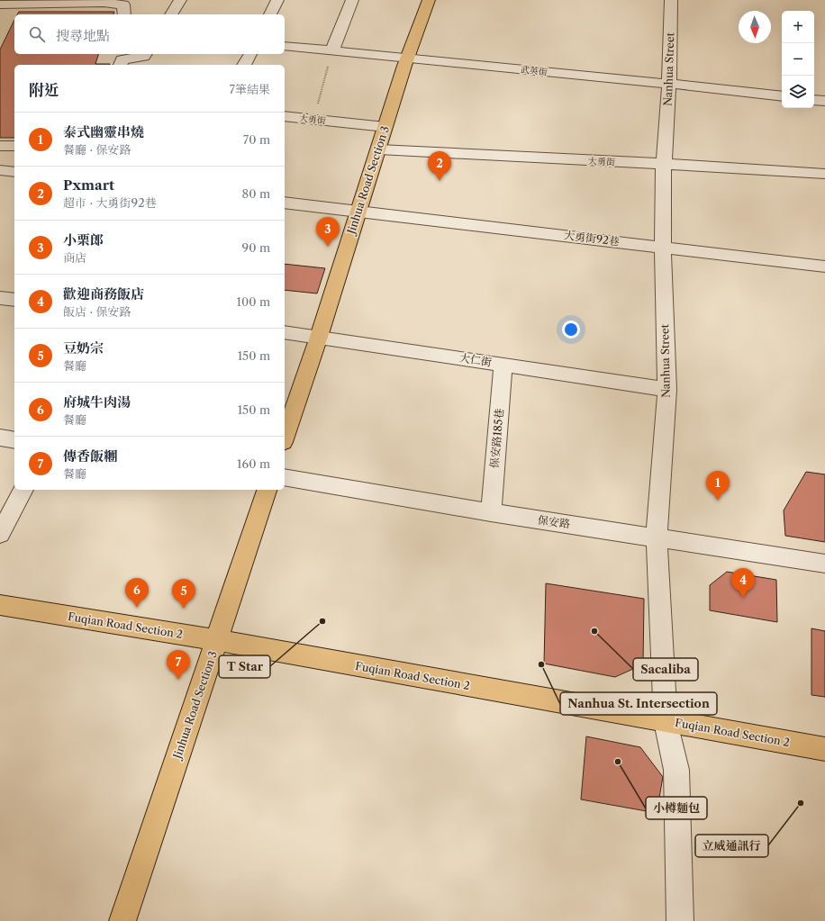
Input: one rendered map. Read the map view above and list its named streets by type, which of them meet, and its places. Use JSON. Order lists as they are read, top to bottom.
{
  "streets": {
    "main road": ["Jinhua Road Section 3", "Fuqian Road Section 2"],
    "street": [
      "Nanhua Street",
      "武英街",
      "大勇街",
      "大勇街92巷",
      "大仁街",
      "保安路185巷",
      "保安路"
    ]
  },
  "crossings": [
    ["Nanhua Street", "武英街"],
    ["Nanhua Street", "大勇街"],
    ["Nanhua Street", "大勇街92巷"],
    ["Nanhua Street", "大仁街"],
    ["Nanhua Street", "保安路"],
    ["Nanhua Street", "Fuqian Road Section 2"],
    ["武英街", "Jinhua Road Section 3"],
    ["大勇街", "Jinhua Road Section 3"],
    ["Jinhua Road Section 3", "大勇街92巷"],
    ["Jinhua Road Section 3", "大仁街"],
    ["Jinhua Road Section 3", "Fuqian Road Section 2"],
    ["大仁街", "保安路185巷"],
    ["保安路185巷", "保安路"]
  ],
  "places": [
    "T Star",
    "Sacaliba",
    "Nanhua St. Intersection",
    "小樽麵包",
    "立威通訊行"
  ],
  "north": "bottom",
  "page": {
    "map_buttons": ["+", "−"],
    "search": "搜尋地點",
    "heading": ["附近", "7筆結果"],
    "list": [
      {
        "mark": "1",
        "name": "泰式幽靈串燒",
        "note": "餐廳 · 保安路",
        "value": "70 m"
      },
      {
        "mark": "2",
        "name": "Pxmart",
        "note": "超市 · 大勇街92巷",
        "value": "80 m"
      },
      {
        "mark": "3",
        "name": "小栗郎",
        "note": "商店",
        "value": "90 m"
      },
      {
        "mark": "4",
        "name": "歡迎商務飯店",
        "note": "飯店 · 保安路",
        "value": "100 m"
      },
      {
        "mark": "5",
        "name": "豆奶宗",
        "note": "餐廳",
        "value": "150 m"
      },
      {
        "mark": "6",
        "name": "府城牛肉湯",
        "note": "餐廳",
        "value": "150 m"
      },
      {
        "mark": "7",
        "name": "傳香飯糰",
        "note": "餐廳",
        "value": "160 m"
      }
    ],
    "pins": [
      "2",
      "3",
      "1",
      "4",
      "6",
      "5",
      "7"
    ]
  }
}
